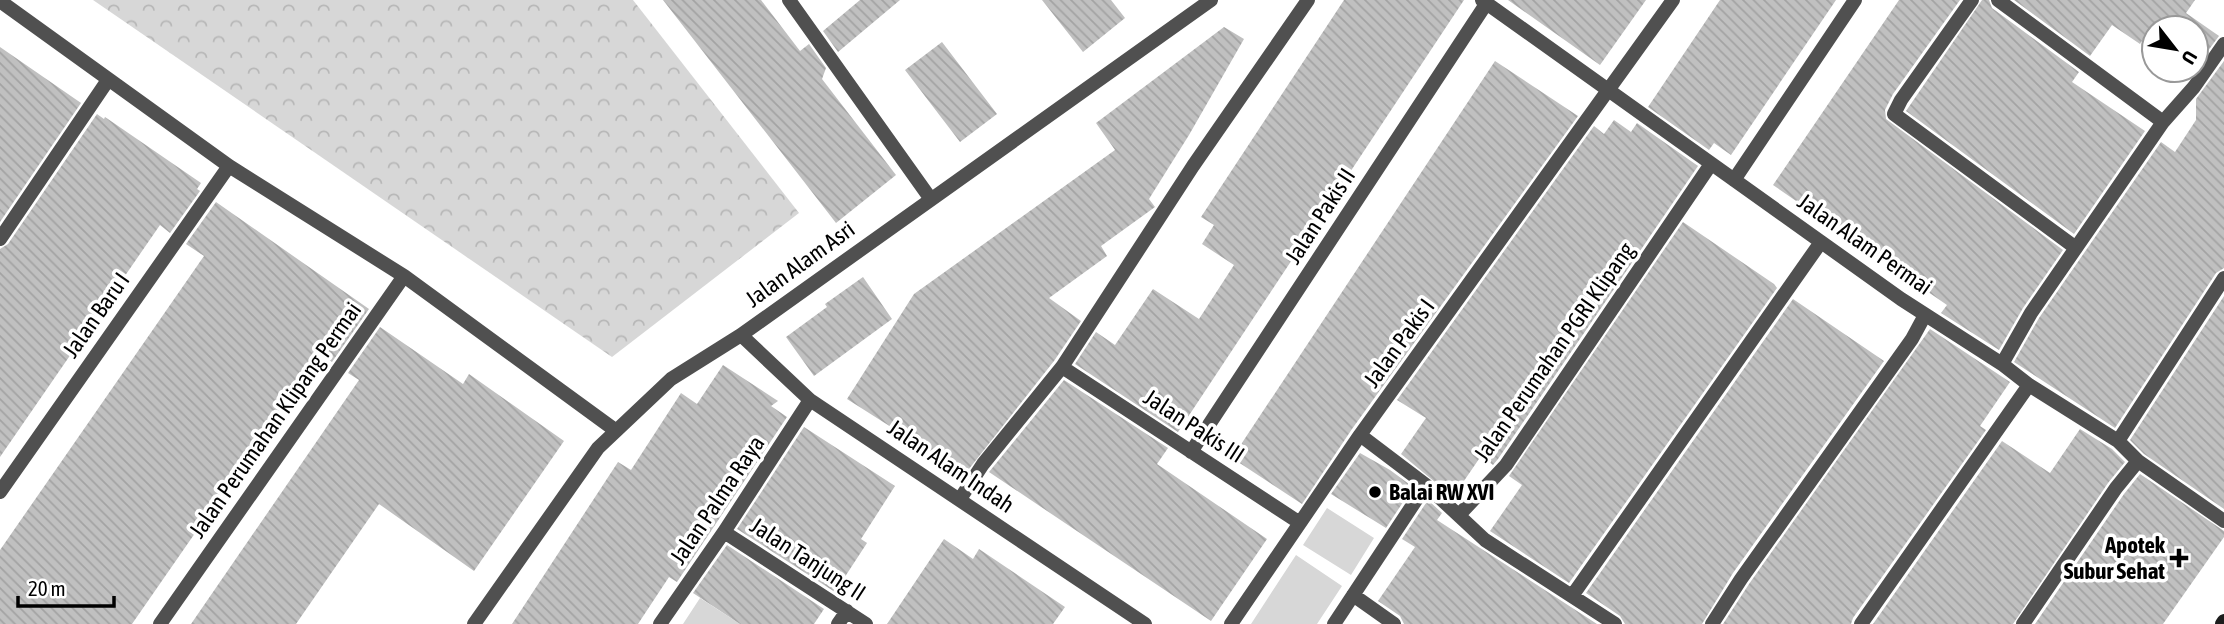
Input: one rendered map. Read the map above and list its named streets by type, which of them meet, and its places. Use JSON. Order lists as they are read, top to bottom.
{
  "streets": {
    "street": [
      "Jalan Pakis II",
      "Jalan Alam Permai",
      "Jalan Alam Asri",
      "Jalan Baru I",
      "Jalan Pakis I",
      "Jalan Perumahan PGRI Klipang",
      "Jalan Perumahan Klipang Permai",
      "Jalan Pakis III",
      "Jalan Alam Indah",
      "Jalan Palma Raya",
      "Jalan Tanjung II"
    ]
  },
  "crossings": [
    ["Jalan Pakis II", "Jalan Alam Permai"],
    ["Jalan Pakis II", "Jalan Pakis III"],
    ["Jalan Alam Permai", "Jalan Pakis I"],
    ["Jalan Alam Permai", "Jalan Perumahan PGRI Klipang"],
    ["Jalan Alam Asri", "Jalan Alam Indah"],
    ["Jalan Pakis I", "Jalan Pakis III"],
    ["Jalan Alam Indah", "Jalan Palma Raya"],
    ["Jalan Palma Raya", "Jalan Tanjung II"]
  ],
  "places": {
    "other": ["Balai RW XVI"],
    "health": ["Apotek Subur Sehat"]
  },
  "scale_bar": "20 m",
  "north": "bottom right"
}
